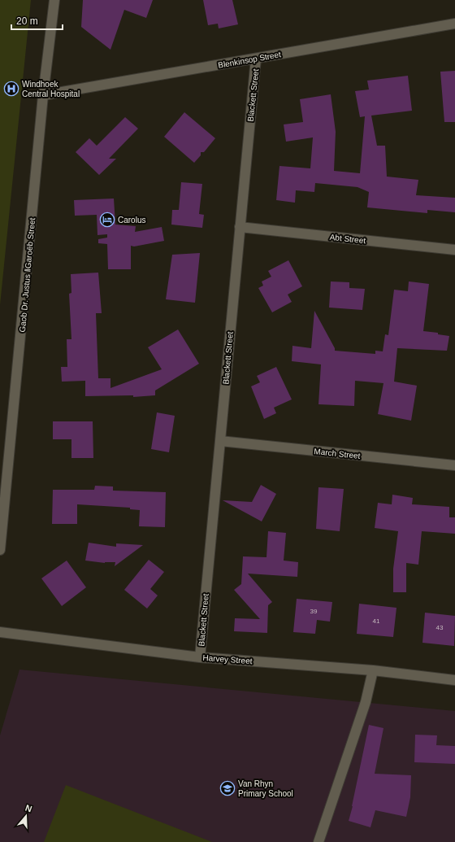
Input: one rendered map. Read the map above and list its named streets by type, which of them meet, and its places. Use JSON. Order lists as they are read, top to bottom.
{
  "streets": {
    "street": [
      "Blenkinsop Street",
      "Blackett Street",
      "Abt Street",
      "Gaob Dr. Justus ǁGaroëb Street",
      "March Street",
      "Harvey Street"
    ]
  },
  "crossings": [
    ["Blenkinsop Street", "Blackett Street"],
    ["Blenkinsop Street", "Gaob Dr. Justus ǁGaroëb Street"],
    ["Blackett Street", "Abt Street"],
    ["Blackett Street", "March Street"],
    ["Blackett Street", "Harvey Street"]
  ],
  "places": {
    "hospital": ["Windhoek Central Hospital"],
    "hotel": ["Carolus"],
    "school or university": ["Van Rhyn Primary School"]
  },
  "house_numbers": ["39", "41", "43"],
  "scale_bar": "20 m",
  "north": "top"
}
